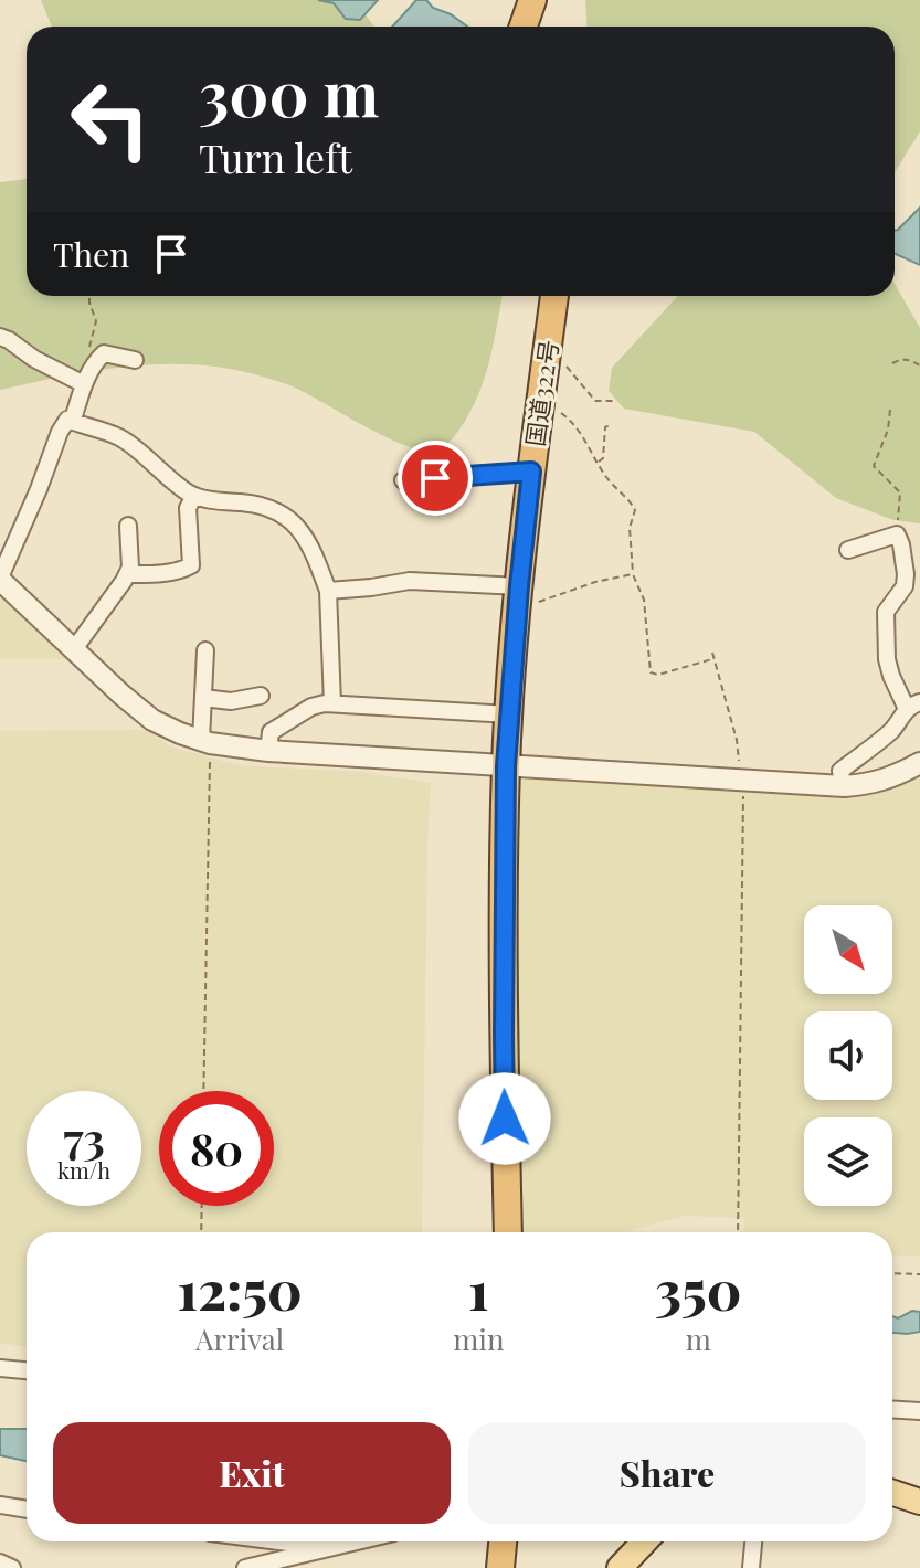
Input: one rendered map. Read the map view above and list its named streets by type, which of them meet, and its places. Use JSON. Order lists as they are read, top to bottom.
{
  "streets": {
    "highway": ["国道322号"]
  },
  "north": "bottom right",
  "page": {
    "turn": ["300 m", "Turn left"],
    "then": "Then",
    "speed": "73 km/h",
    "limit": "80",
    "eta": [
      "12:50",
      "Arrival",
      "1",
      "min",
      "350",
      "m"
    ],
    "buttons": ["Exit", "Share"]
  }
}
